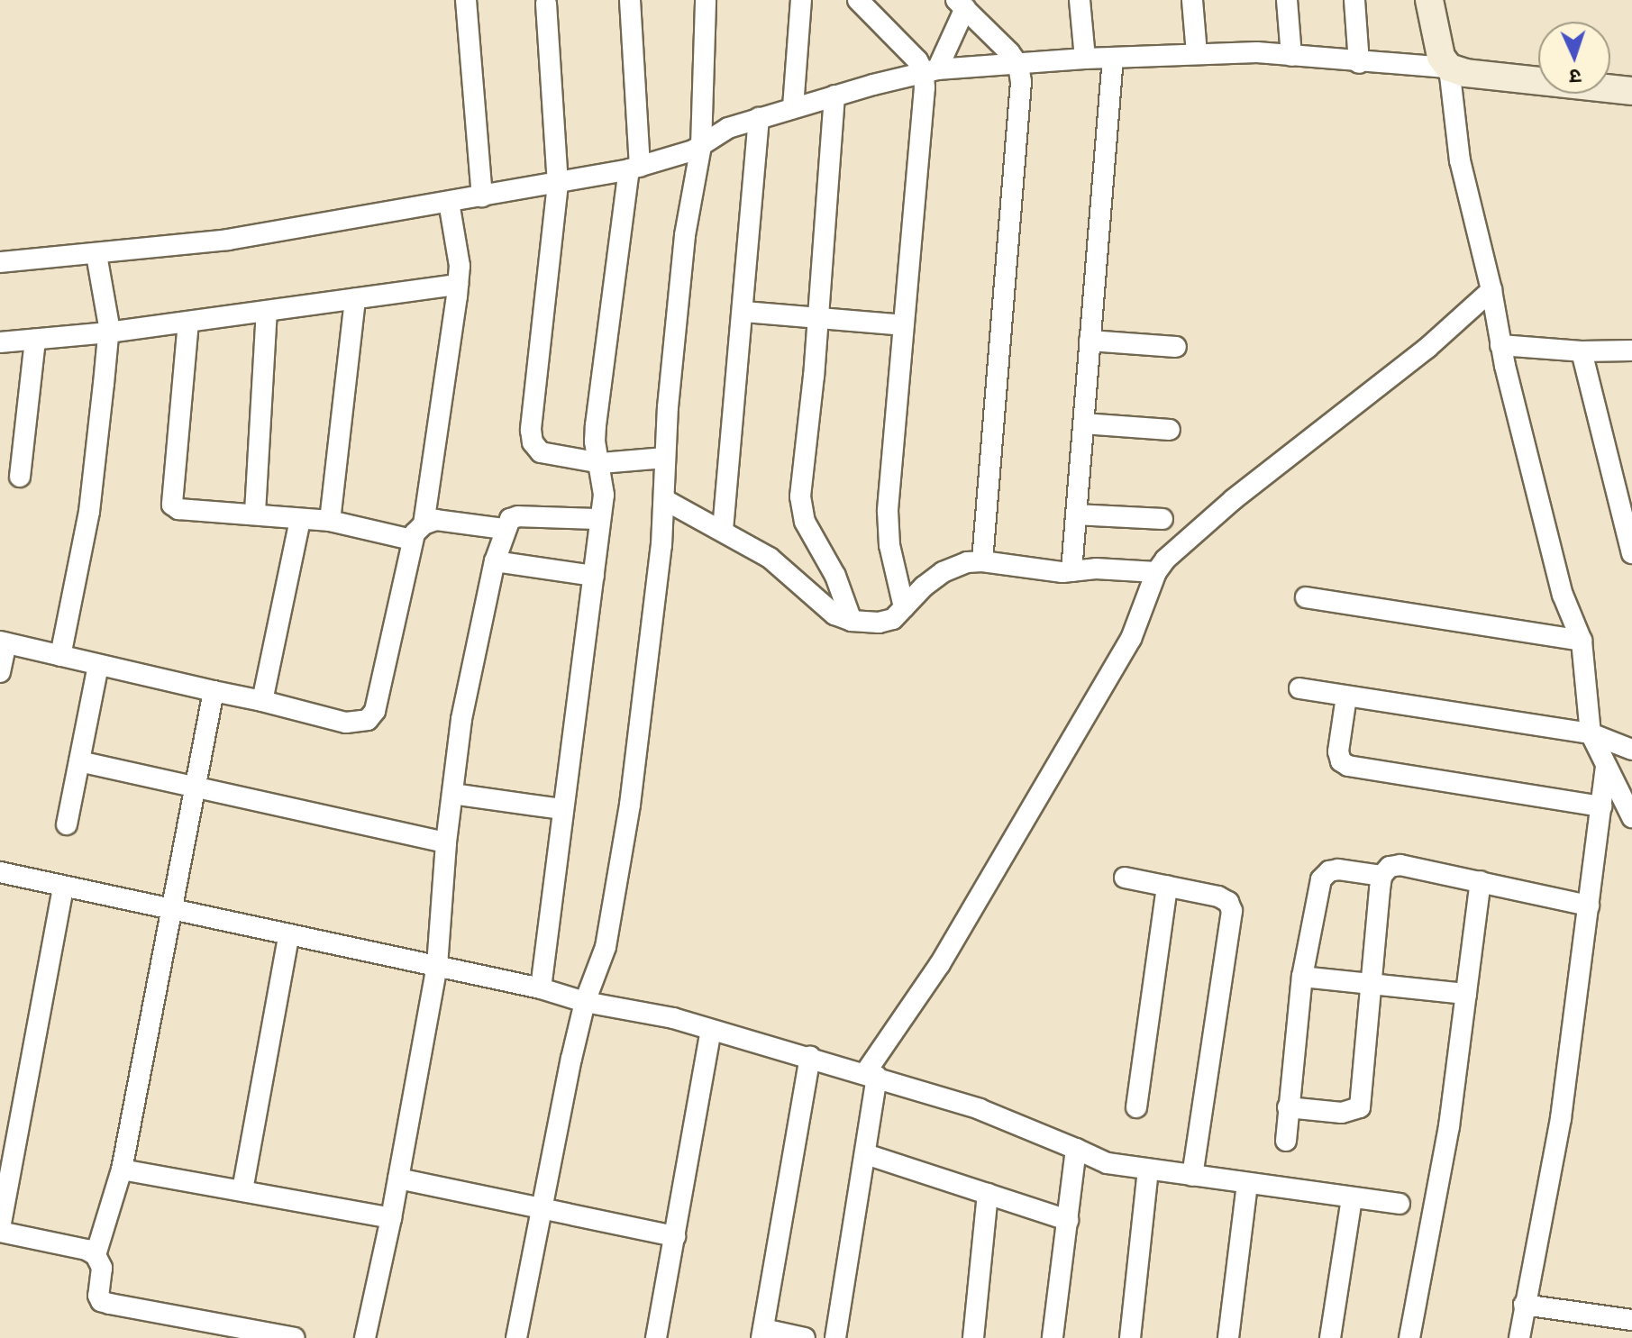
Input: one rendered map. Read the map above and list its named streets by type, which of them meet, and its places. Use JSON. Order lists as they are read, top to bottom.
{
  "north": "bottom"
}
